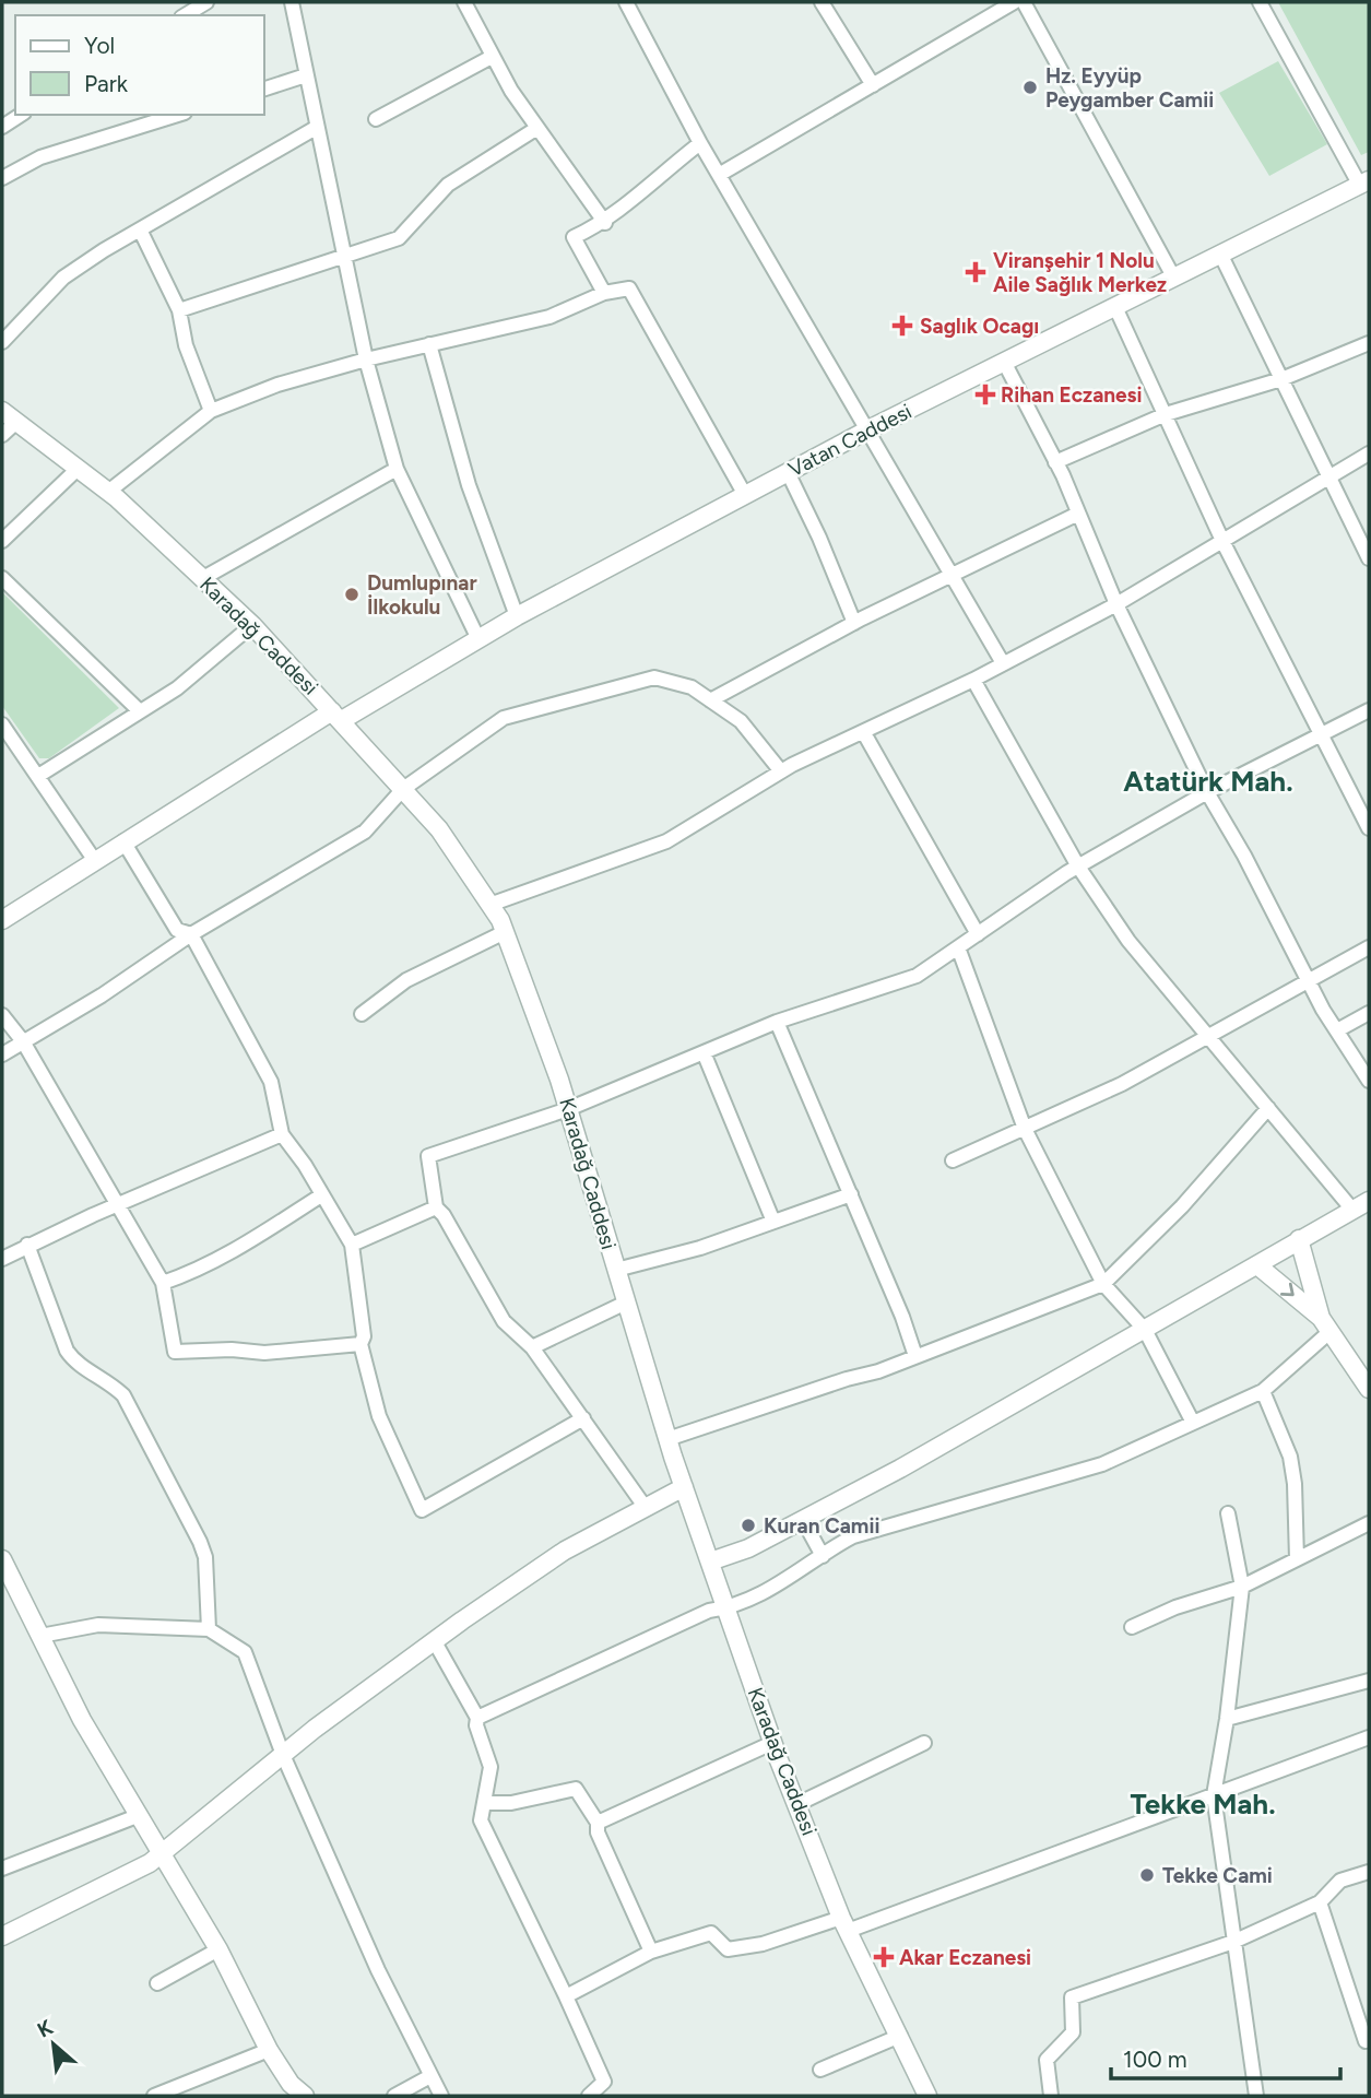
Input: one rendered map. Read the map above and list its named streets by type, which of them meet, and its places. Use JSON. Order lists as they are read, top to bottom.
{
  "streets": {
    "street": ["Vatan Caddesi", "Karadağ Caddesi"]
  },
  "crossings": [
    ["Vatan Caddesi", "Karadağ Caddesi"]
  ],
  "districts": ["Atatürk Mah.", "Tekke Mah."],
  "places": {
    "other": [
      "Hz. Eyyüp Peygamber Camii",
      "Dumlupınar İlkokulu",
      "Kuran Camii",
      "Tekke Cami"
    ],
    "health": [
      "Viranşehir 1 Nolu Aile Sağlık Merkez",
      "Saglık Ocagı",
      "Rihan Eczanesi",
      "Akar Eczanesi"
    ]
  },
  "legend": ["Yol", "Park"],
  "scale_bar": "100 m",
  "north": "top left"
}
